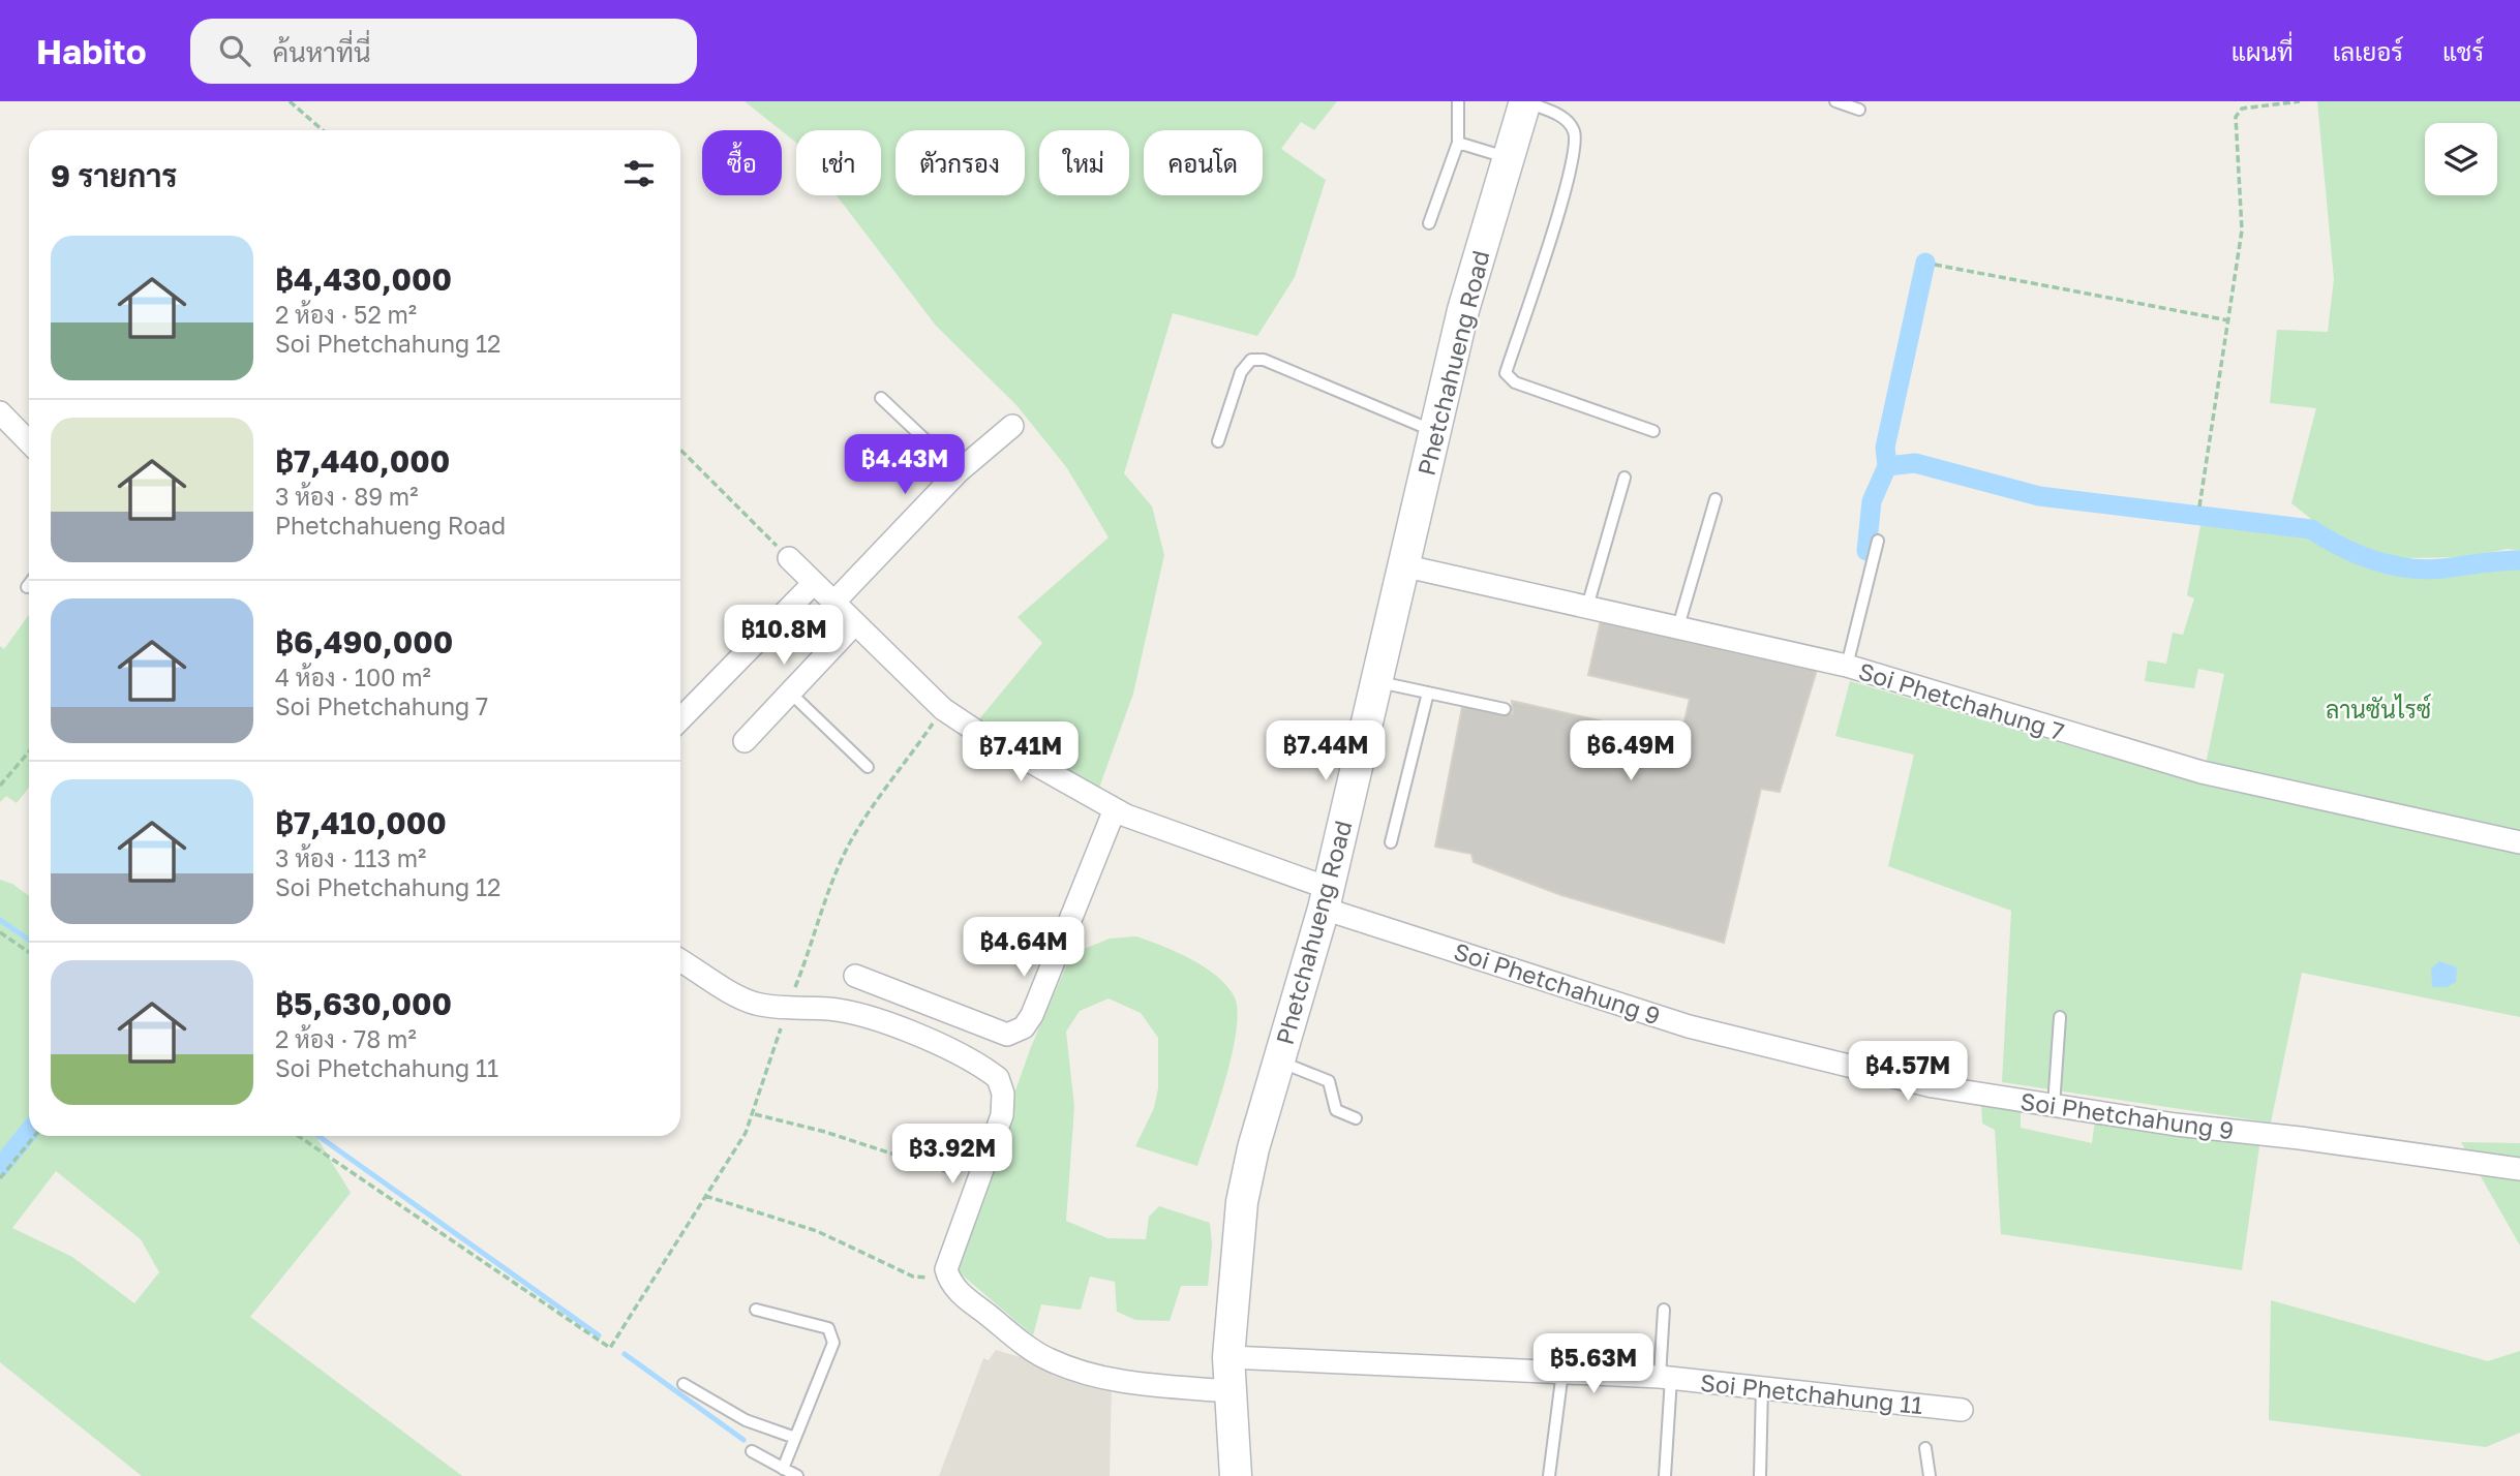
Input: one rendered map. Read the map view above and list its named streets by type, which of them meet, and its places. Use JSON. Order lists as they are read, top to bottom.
{
  "streets": {
    "main road": ["Phetchahueng Road"],
    "street": ["Soi Phetchahung 7", "Soi Phetchahung 9", "Soi Phetchahung 11"]
  },
  "crossings": [
    ["Phetchahueng Road", "Soi Phetchahung 7"],
    ["Phetchahueng Road", "Soi Phetchahung 9"],
    ["Phetchahueng Road", "Soi Phetchahung 11"]
  ],
  "parks": ["ลานซันไรซ์"],
  "page": {
    "header": "Habito",
    "search": "ค้นหาที่นี่",
    "nav": ["แผนที่", "เลเยอร์", "แชร์"],
    "chip": [
      "ซื้อ",
      "เช่า",
      "ตัวกรอง",
      "ใหม่",
      "คอนโด"
    ],
    "heading": "9 รายการ",
    "list": [
      {
        "name": "฿4,430,000",
        "note": "2 ห้อง · 52 m² · Soi Phetchahung 12"
      },
      {
        "name": "฿7,440,000",
        "note": "3 ห้อง · 89 m² · Phetchahueng Road"
      },
      {
        "name": "฿6,490,000",
        "note": "4 ห้อง · 100 m² · Soi Phetchahung 7"
      },
      {
        "name": "฿7,410,000",
        "note": "3 ห้อง · 113 m² · Soi Phetchahung 12"
      },
      {
        "name": "฿5,630,000",
        "note": "2 ห้อง · 78 m² · Soi Phetchahung 11"
      }
    ],
    "price": [
      "฿4.43M",
      "฿10.8M",
      "฿7.44M",
      "฿6.49M",
      "฿7.41M",
      "฿4.64M",
      "฿4.57M",
      "฿3.92M",
      "฿5.63M"
    ]
  }
}
